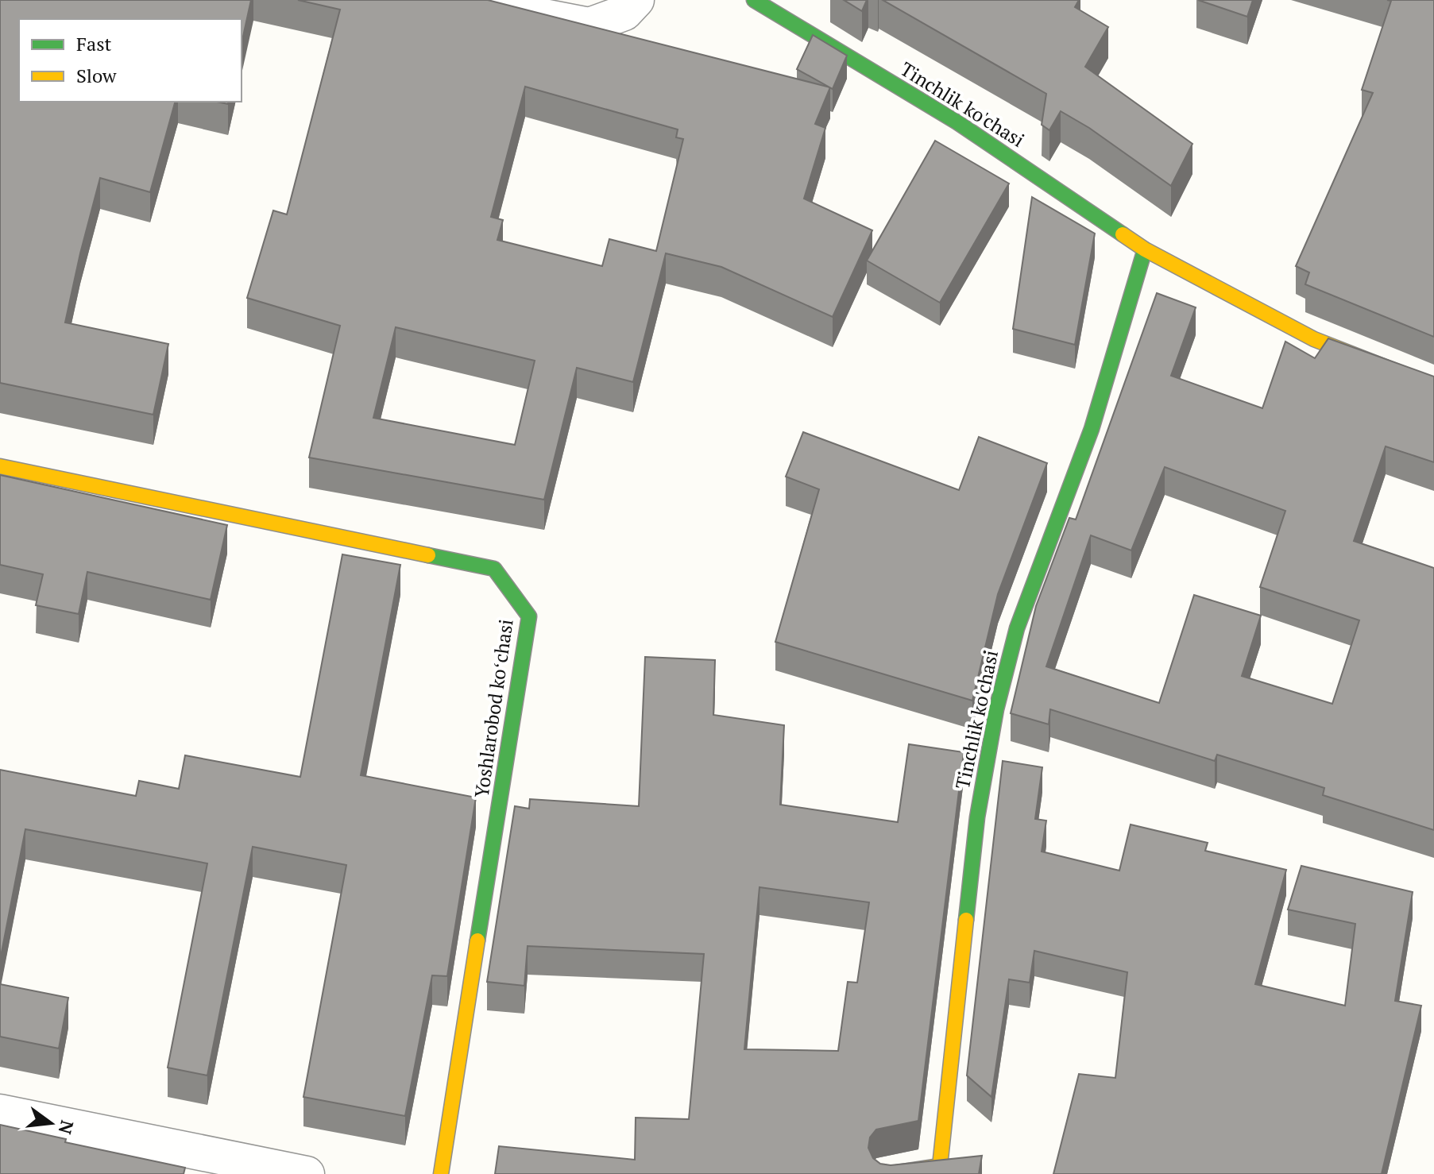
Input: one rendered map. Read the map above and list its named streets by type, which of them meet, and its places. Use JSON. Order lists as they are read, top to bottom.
{
  "streets": {
    "street": ["Tinchlik ko'chasi", "Yoshlarobod koʻchasi"]
  },
  "legend": ["Fast", "Slow"],
  "north": "right"
}
